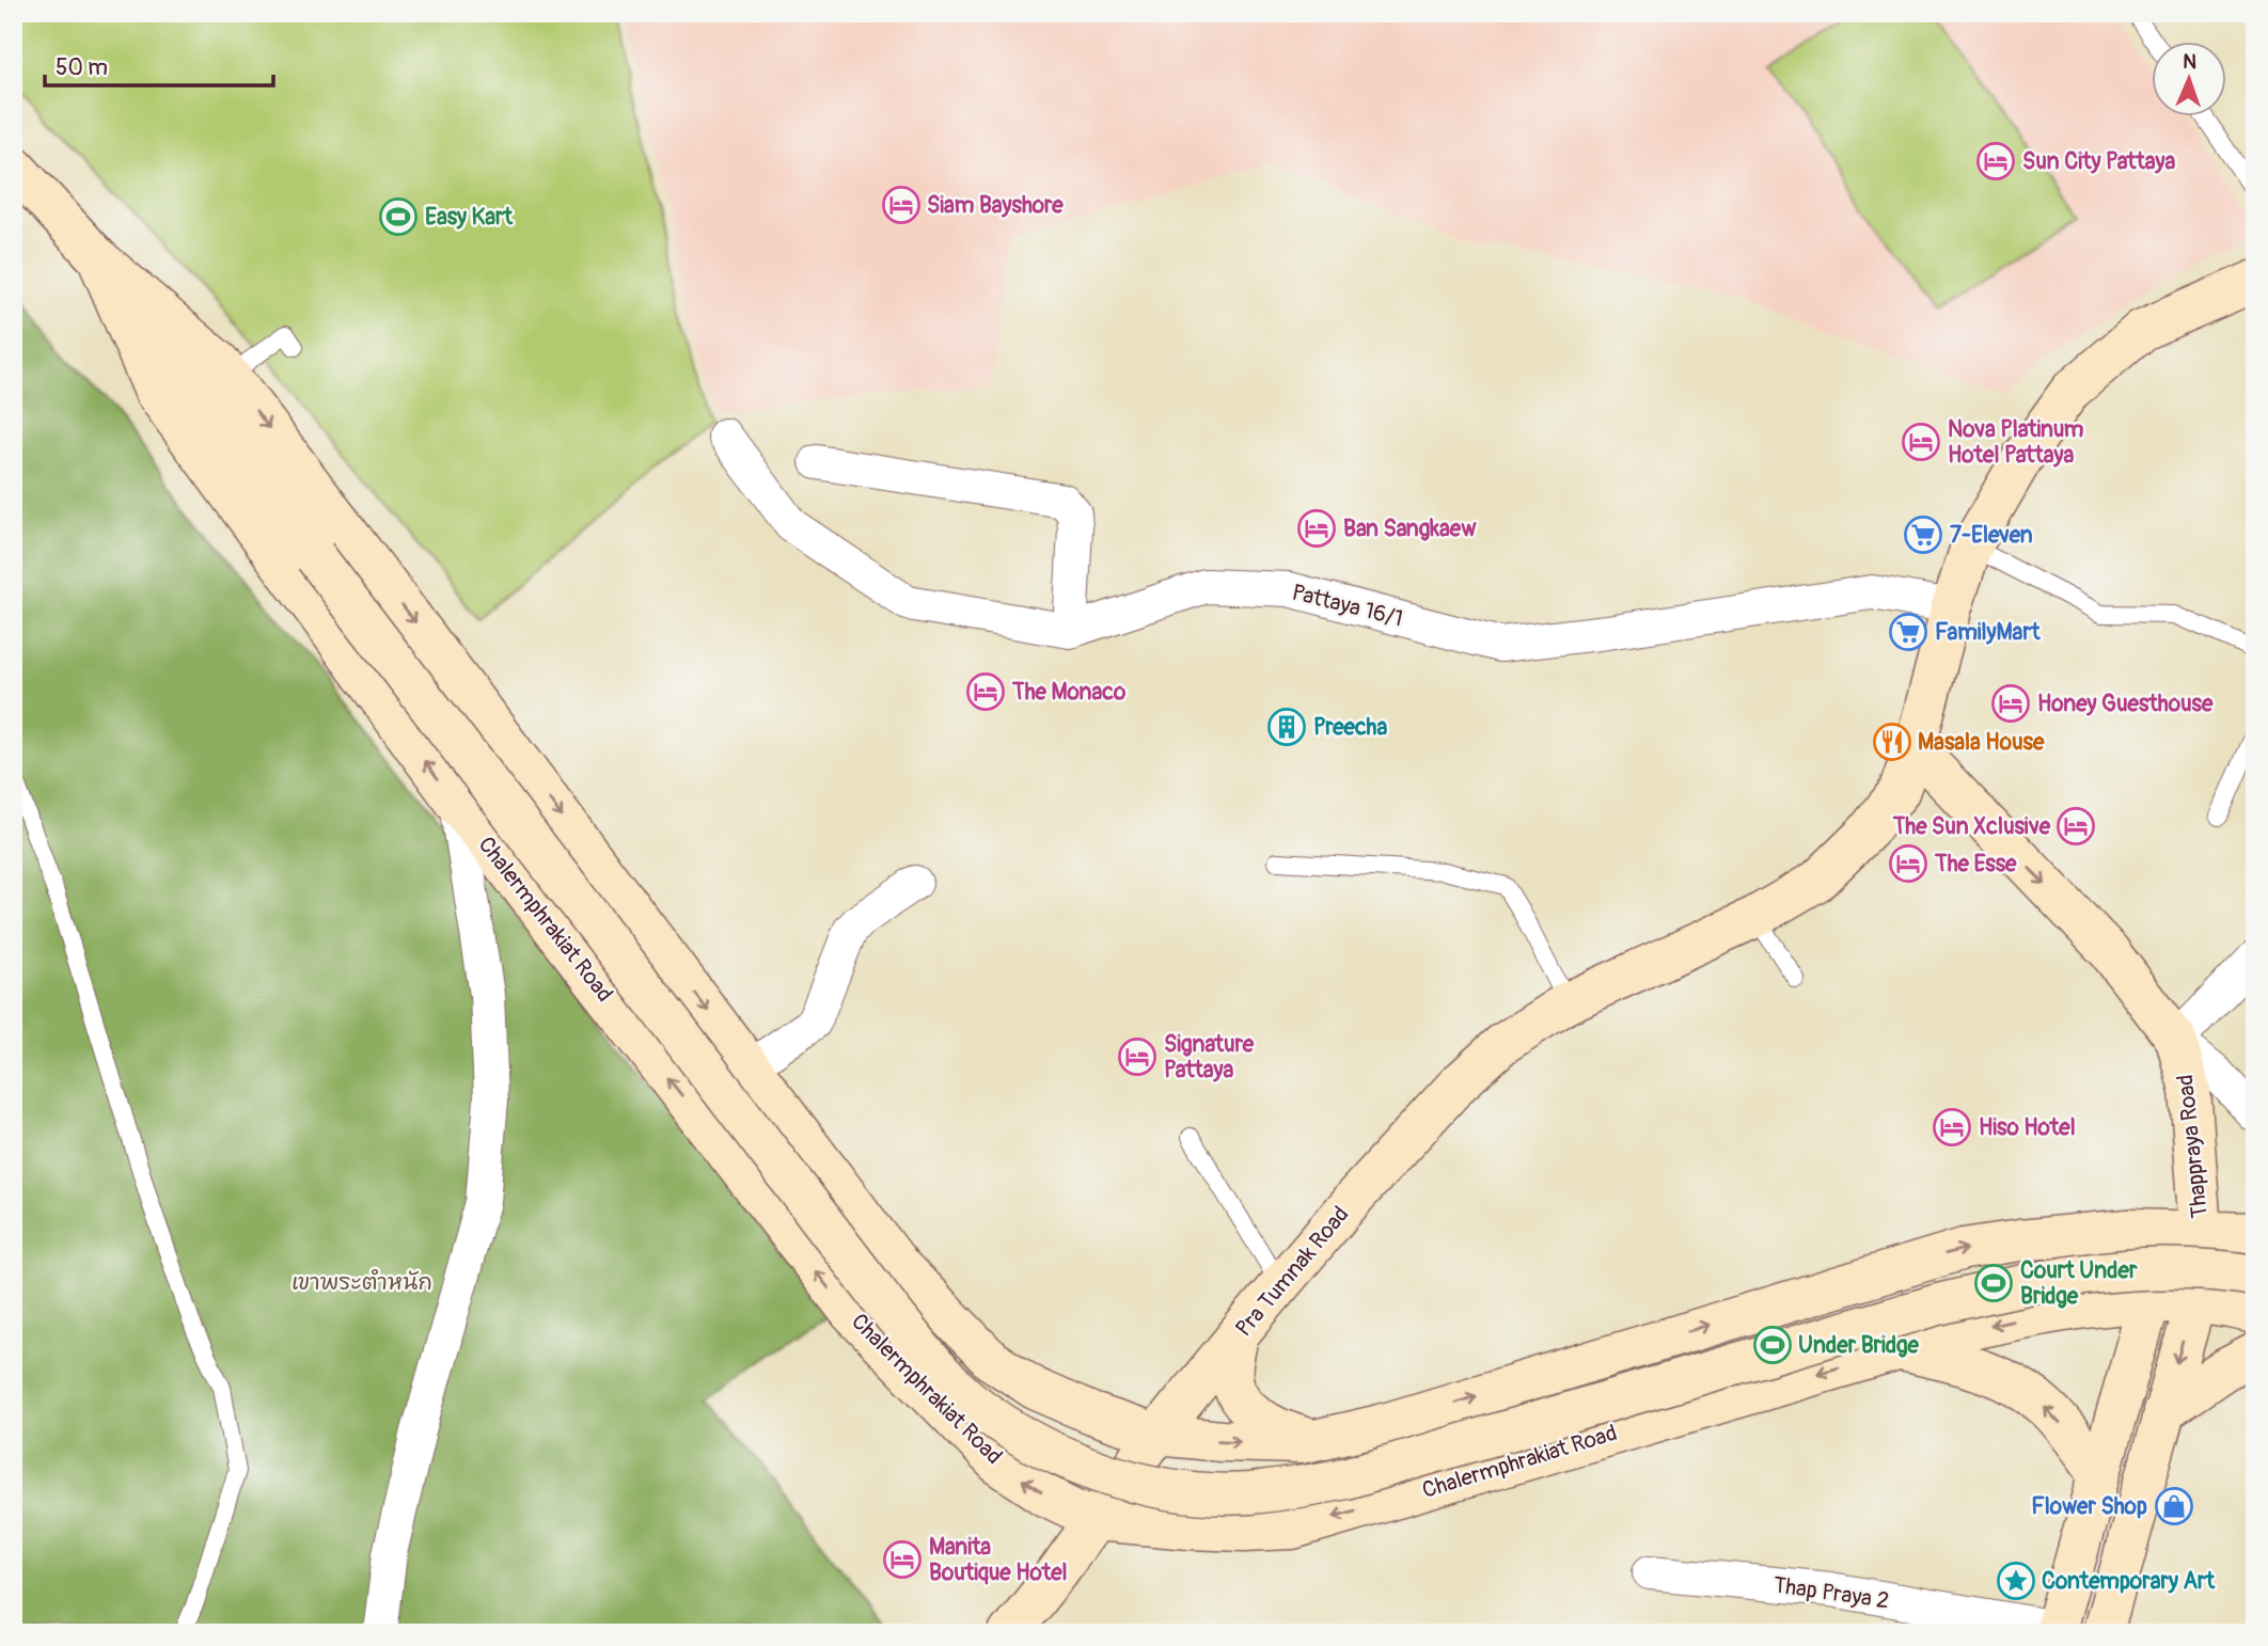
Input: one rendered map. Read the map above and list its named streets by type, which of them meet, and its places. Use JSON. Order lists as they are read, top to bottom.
{
  "streets": {
    "main road": ["Chalermphrakiat Road", "Thappraya Road", "Pra Tumnak Road"],
    "street": ["Pattaya 16/1", "Thap Praya 2"]
  },
  "crossings": [
    ["Pattaya 16/1", "Pra Tumnak Road"],
    ["Chalermphrakiat Road", "Thappraya Road"],
    ["Chalermphrakiat Road", "Pra Tumnak Road"],
    ["Thappraya Road", "Pra Tumnak Road"],
    ["Thappraya Road", "Thap Praya 2"]
  ],
  "parks": ["เขาพระตำหนัก"],
  "places": {
    "hotel": [
      "Sun City Pattaya",
      "Siam Bayshore",
      "Nova Platinum Hotel Pattaya",
      "Ban Sangkaew",
      "The Monaco",
      "Honey Guesthouse",
      "The Sun Xclusive",
      "The Esse",
      "Signature Pattaya",
      "Hiso Hotel",
      "Manita Boutique Hotel"
    ],
    "sports": ["Easy Kart", "Court Under Bridge", "Under Bridge"],
    "supermarket": ["7-Eleven", "FamilyMart"],
    "building": ["Preecha"],
    "restaurant": ["Masala House"],
    "shop": ["Flower Shop"],
    "place": ["Contemporary Art"]
  },
  "scale_bar": "50 m",
  "north": "top"
}
